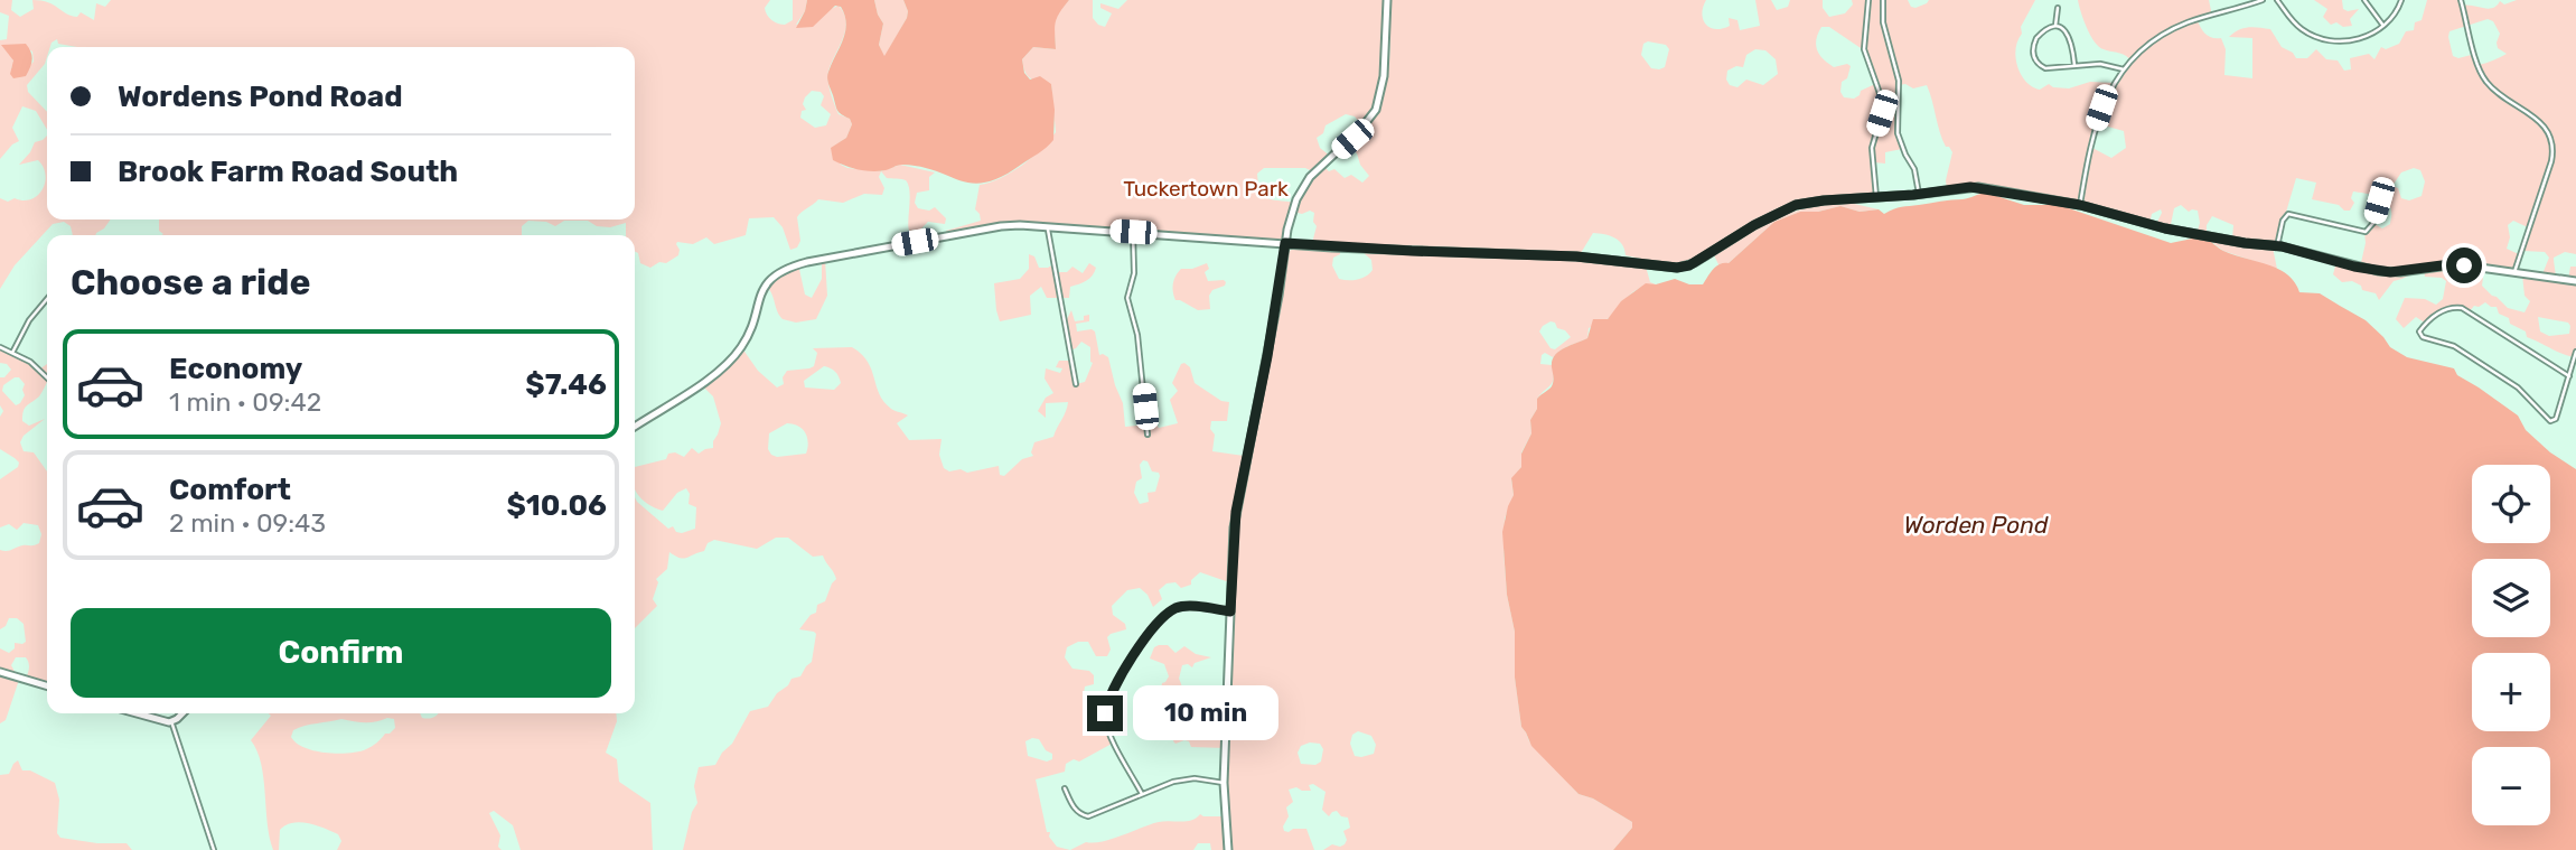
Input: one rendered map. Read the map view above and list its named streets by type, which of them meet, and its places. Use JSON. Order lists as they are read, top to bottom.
{
  "water": ["Worden Pond"],
  "parks": ["Tuckertown Park"],
  "page": {
    "banner": ["Wordens Pond Road", "Brook Farm Road South"],
    "heading": "Choose a ride",
    "list": [
      {
        "name": "Economy",
        "note": "1 min · 09:42",
        "value": "$7.46"
      },
      {
        "name": "Comfort",
        "note": "2 min · 09:43",
        "value": "$10.06"
      }
    ],
    "map_buttons": ["+", "−"],
    "buttons": "Confirm",
    "bubble": "10 min"
  }
}
